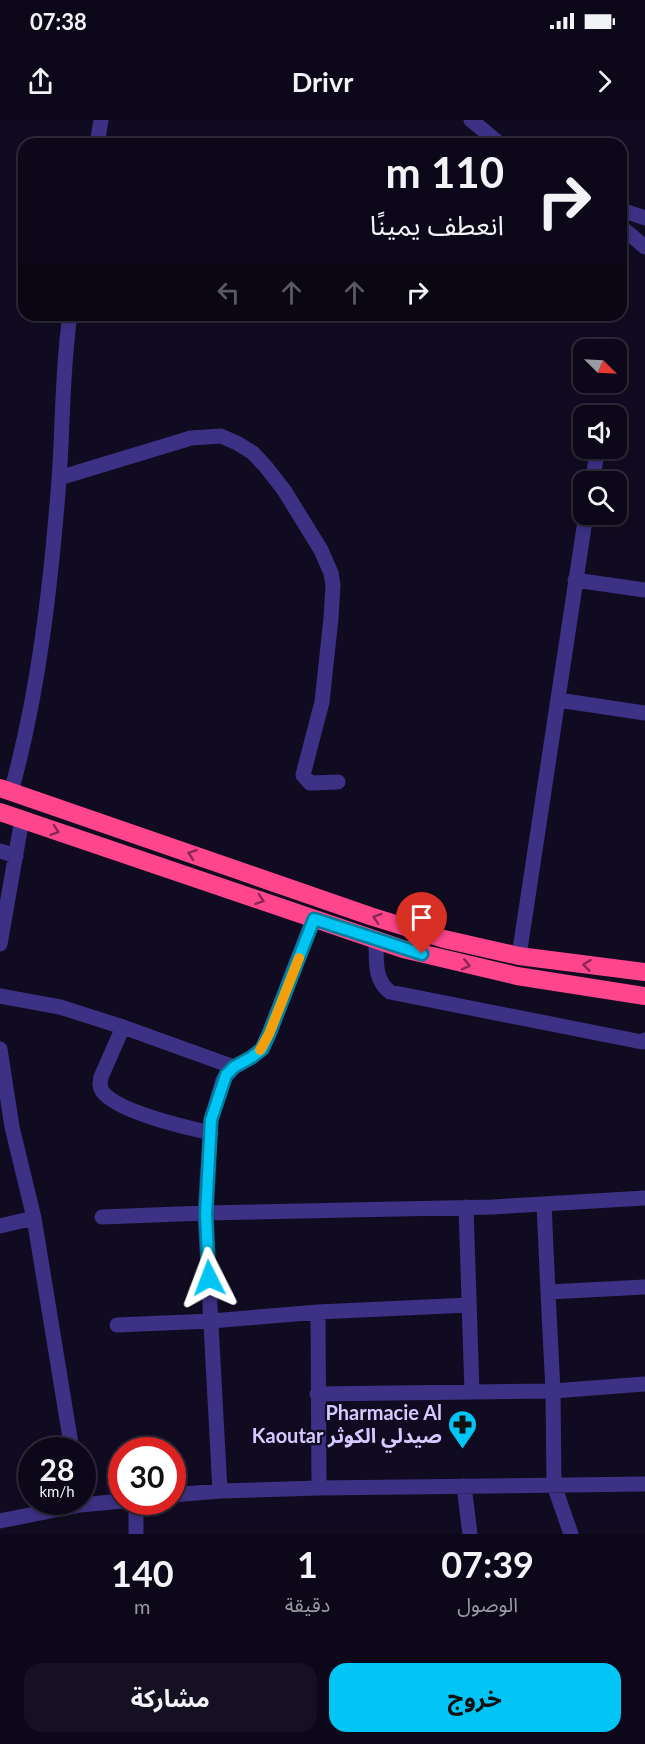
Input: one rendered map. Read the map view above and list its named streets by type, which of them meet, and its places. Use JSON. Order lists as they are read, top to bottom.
{
  "places": {
    "pharmacy": ["Pharmacie Al Kaoutar صيدلي الكوثر"]
  },
  "north": "bottom right",
  "page": {
    "status": "07:38",
    "header": "Drivr",
    "turn": ["110 m", "انعطف يمينًا"],
    "speed": "28 km/h",
    "limit": "30",
    "eta": [
      "07:39",
      "الوصول",
      "1",
      "دقيقة",
      "140",
      "m"
    ],
    "buttons": ["خروج", "مشاركة"]
  }
}
